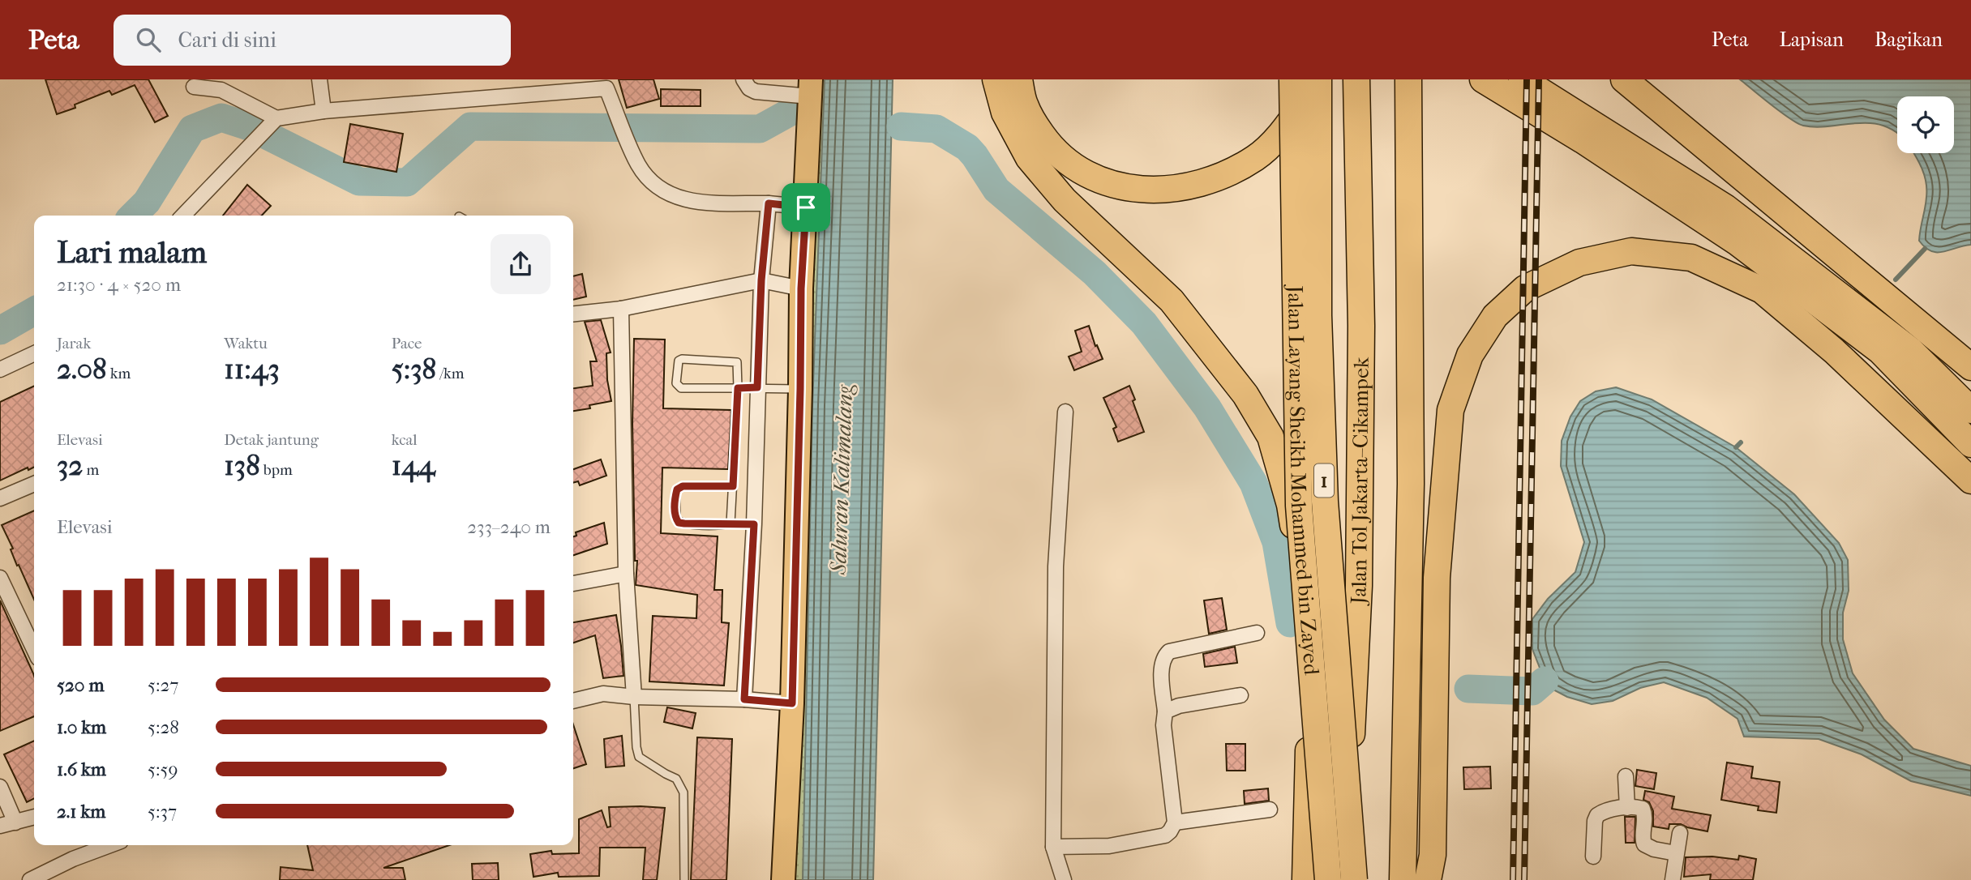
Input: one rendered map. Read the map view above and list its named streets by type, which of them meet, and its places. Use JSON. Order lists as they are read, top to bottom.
{
  "streets": {
    "highway": ["Jalan Layang Sheikh Mohammed bin Zayed", "Jalan Tol Jakarta–Cikampek", "1"]
  },
  "water": ["Saluran Kalimalang"],
  "page": {
    "header": "Peta",
    "search": "Cari di sini",
    "nav": ["Peta", "Lapisan", "Bagikan"],
    "heading": ["Lari malam", "21:30 · 4 × 520 m"],
    "stats": [
      ["Jarak", "2.08 km"],
      ["Waktu", "11:43"],
      ["Pace", "5:38 /km"],
      ["Elevasi", "32 m"],
      ["Detak jantung", "138 bpm"],
      ["kcal", "144"]
    ],
    "chart": ["Elevasi", "233–240 m"],
    "list": [
      {
        "name": "520 m",
        "note": "5:27"
      },
      {
        "name": "1.0 km",
        "note": "5:28"
      },
      {
        "name": "1.6 km",
        "note": "5:59"
      },
      {
        "name": "2.1 km",
        "note": "5:37"
      }
    ]
  }
}
